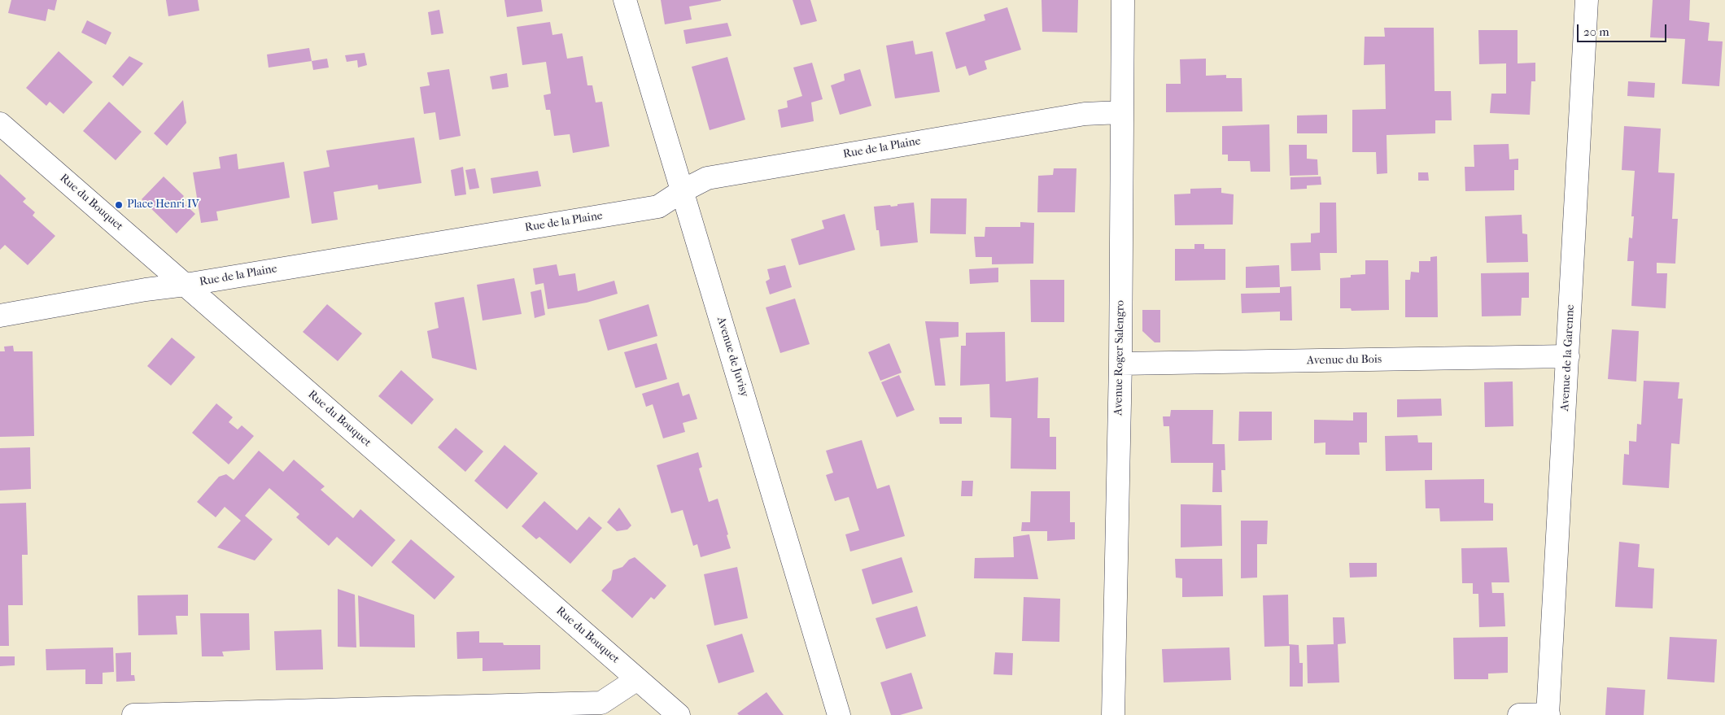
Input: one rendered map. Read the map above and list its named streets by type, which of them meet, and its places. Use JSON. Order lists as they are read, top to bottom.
{
  "streets": {
    "street": [
      "Rue de la Plaine",
      "Rue du Bouquet",
      "Avenue de Juvisy",
      "Avenue Roger Salengro",
      "Avenue de la Garenne",
      "Avenue du Bois"
    ]
  },
  "crossings": [
    ["Rue de la Plaine", "Rue du Bouquet"],
    ["Rue de la Plaine", "Avenue de Juvisy"],
    ["Rue de la Plaine", "Avenue Roger Salengro"],
    ["Avenue Roger Salengro", "Avenue du Bois"],
    ["Avenue de la Garenne", "Avenue du Bois"]
  ],
  "places": ["Place Henri IV"],
  "scale_bar": "20 m"
}
